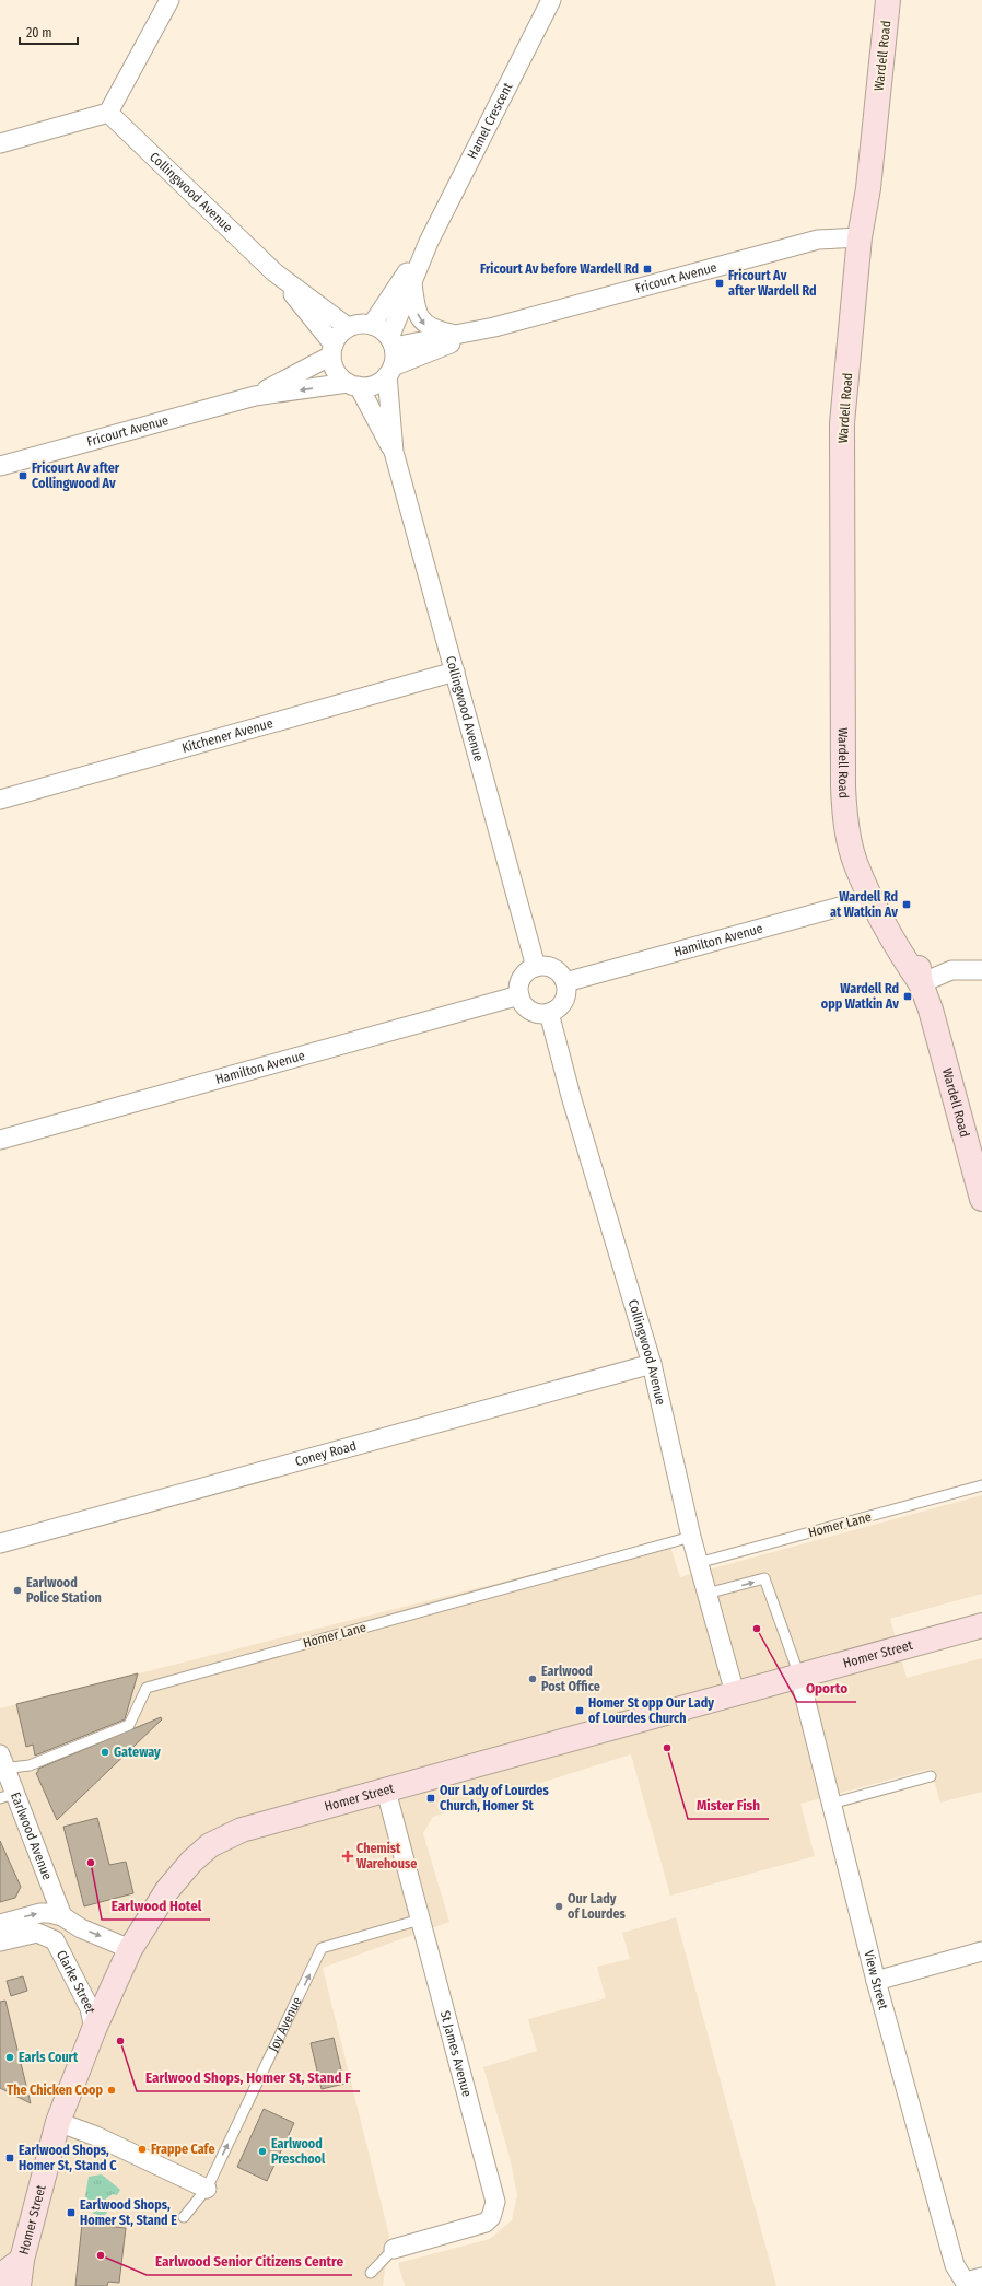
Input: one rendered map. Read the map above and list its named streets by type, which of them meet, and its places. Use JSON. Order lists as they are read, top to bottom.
{
  "streets": {
    "street": [
      "Wardell Road",
      "Hamel Crescent",
      "Collingwood Avenue",
      "Fricourt Avenue",
      "Kitchener Avenue",
      "Hamilton Avenue",
      "Coney Road",
      "Homer Street",
      "Earlwood Avenue",
      "View Street",
      "Clarke Street",
      "St James Avenue"
    ],
    "lane": ["Homer Lane", "Joy Avenue"]
  },
  "crossings": [
    ["Wardell Road", "Fricourt Avenue"],
    ["Wardell Road", "Hamilton Avenue"],
    ["Hamel Crescent", "Collingwood Avenue"],
    ["Hamel Crescent", "Fricourt Avenue"],
    ["Collingwood Avenue", "Fricourt Avenue"],
    ["Collingwood Avenue", "Kitchener Avenue"],
    ["Collingwood Avenue", "Hamilton Avenue"],
    ["Collingwood Avenue", "Coney Road"],
    ["Collingwood Avenue", "Homer Lane"],
    ["Collingwood Avenue", "Homer Street"],
    ["Homer Lane", "Earlwood Avenue"],
    ["Homer Street", "View Street"],
    ["Homer Street", "Clarke Street"],
    ["Homer Street", "St James Avenue"],
    ["Joy Avenue", "St James Avenue"]
  ],
  "one_way": ["Joy Avenue"],
  "places": {
    "transit": [
      "Fricourt Av before Wardell Rd",
      "Fricourt Av after Wardell Rd",
      "Fricourt Av after Collingwood Av",
      "Wardell Rd at Watkin Av",
      "Wardell Rd opp Watkin Av",
      "Homer St opp Our Lady of Lourdes Church",
      "Our Lady of Lourdes Church, Homer St",
      "Earlwood Shops, Homer St, Stand C",
      "Earlwood Shops, Homer St, Stand E"
    ],
    "other": [
      "Earlwood Police Station",
      "Oporto",
      "Earlwood Post Office",
      "Mister Fish",
      "Gateway",
      "Earlwood Hotel",
      "Our Lady of Lourdes",
      "Earlwood Shops, Homer St, Stand F",
      "Earls Court",
      "The Chicken Coop",
      "Frappe Cafe",
      "Earlwood Preschool",
      "Earlwood Senior Citizens Centre"
    ],
    "health": ["Chemist Warehouse"]
  },
  "scale_bar": "20 m"
}
